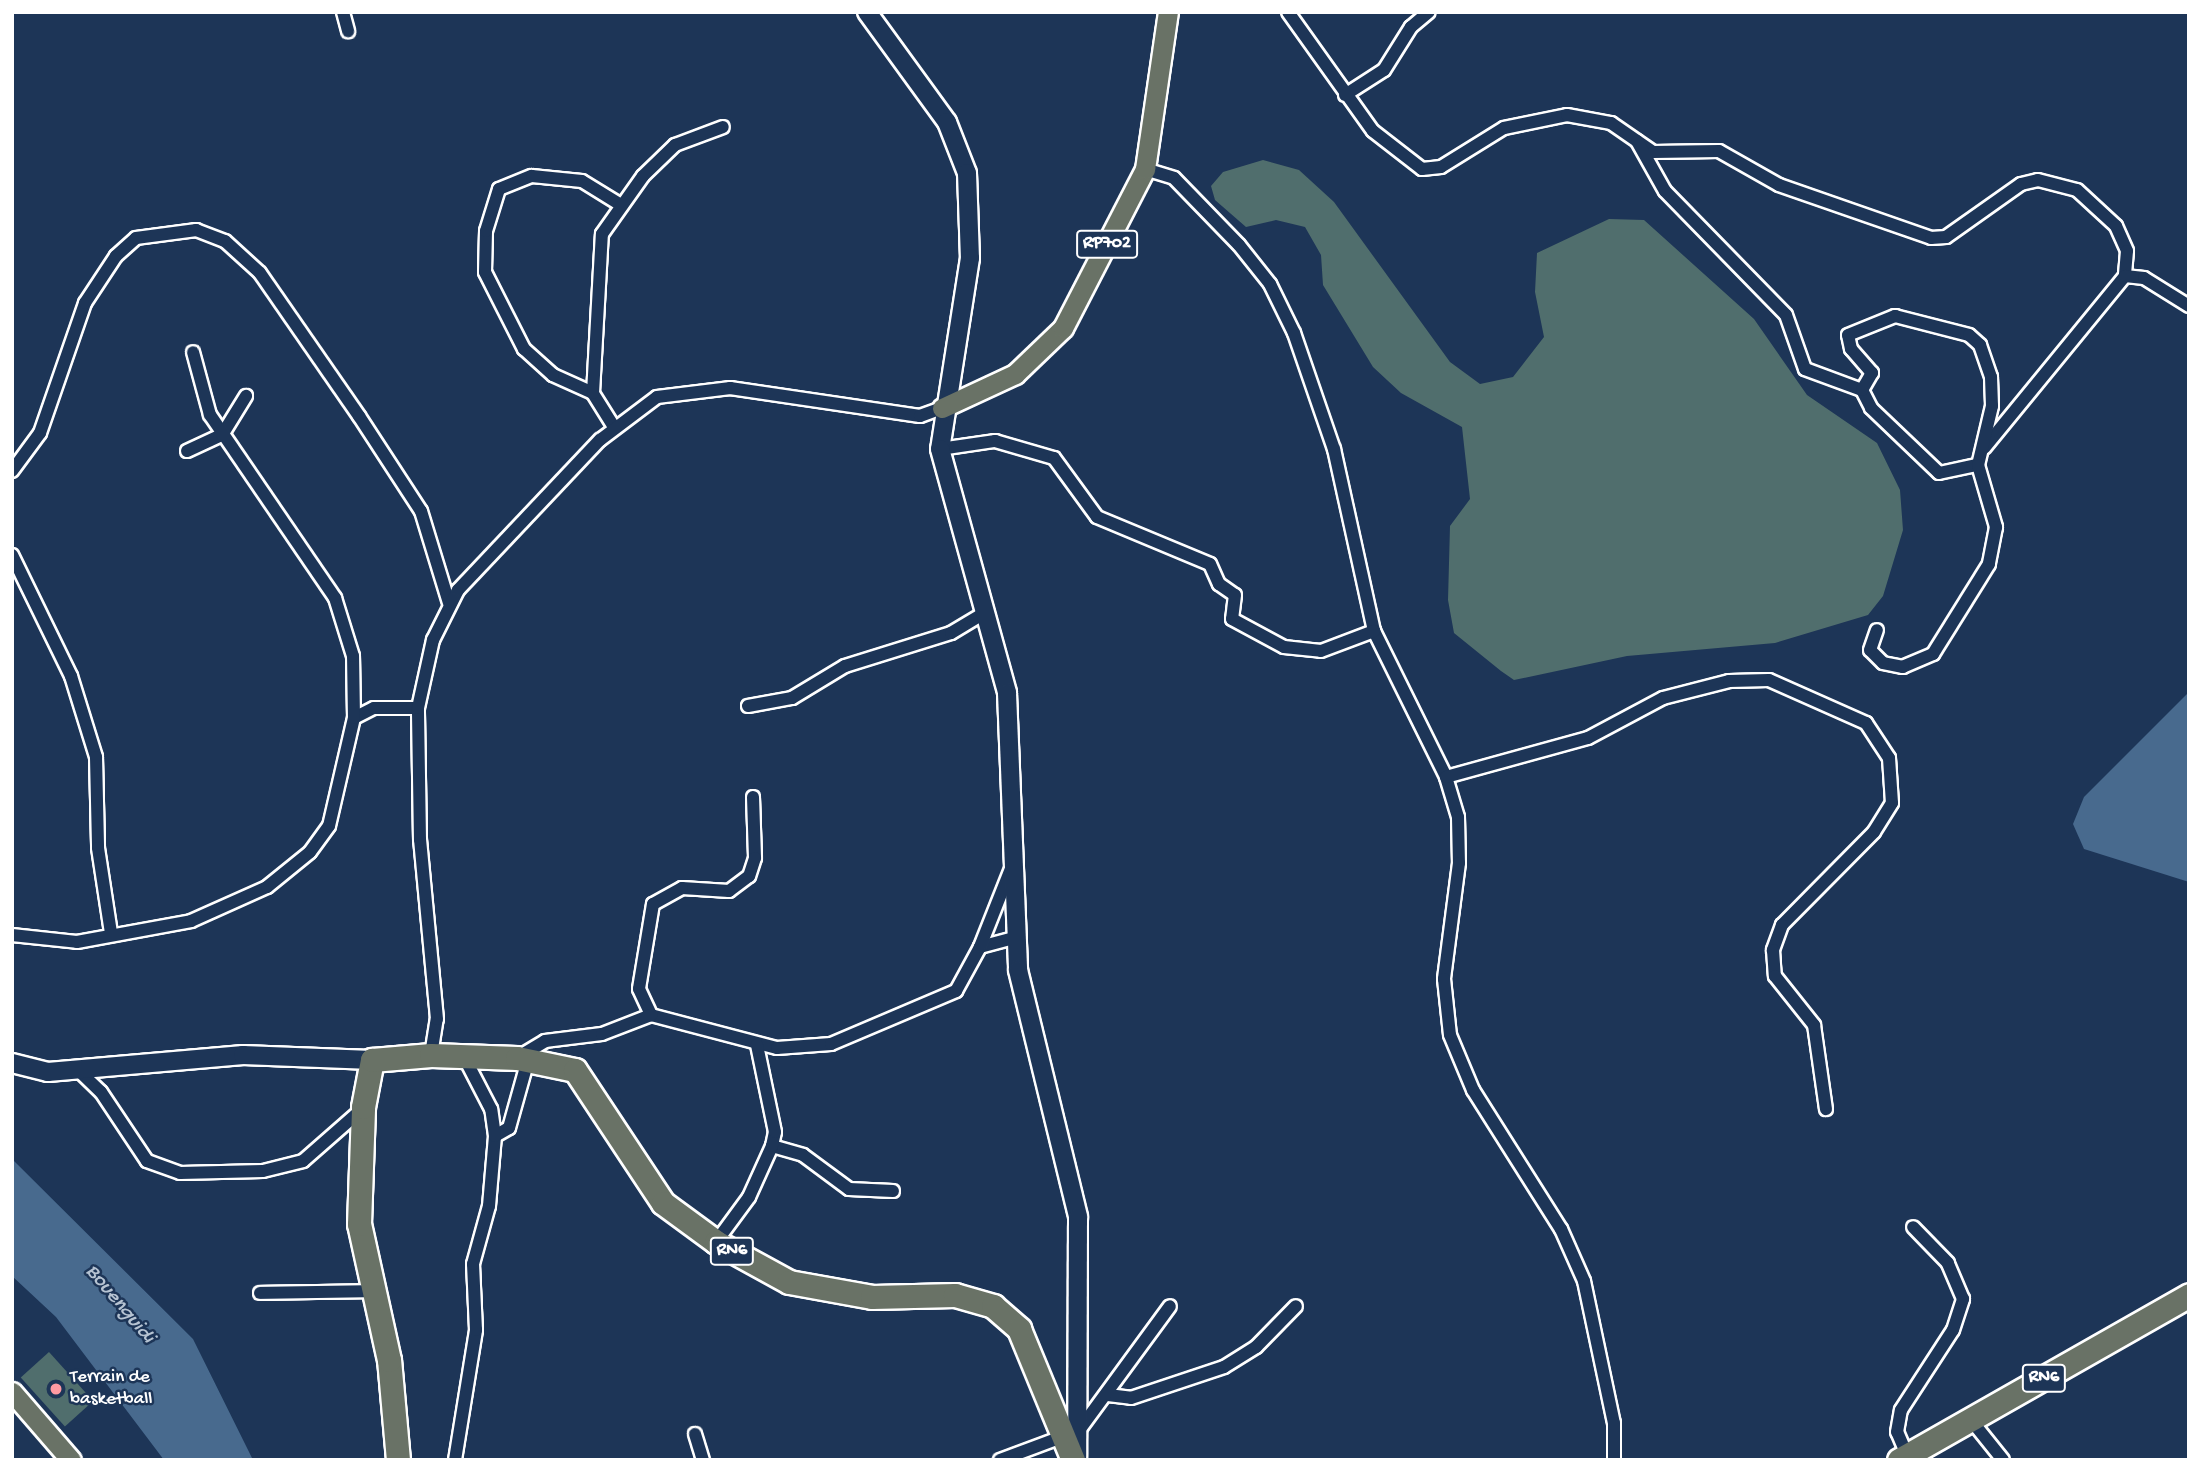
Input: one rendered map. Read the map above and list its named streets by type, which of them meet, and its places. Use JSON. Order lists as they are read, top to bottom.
{
  "streets": {
    "highway": ["RN6"],
    "main road": ["RP702"]
  },
  "water": ["Bouenguidi"],
  "places": ["Terrain de basketball"]
}
